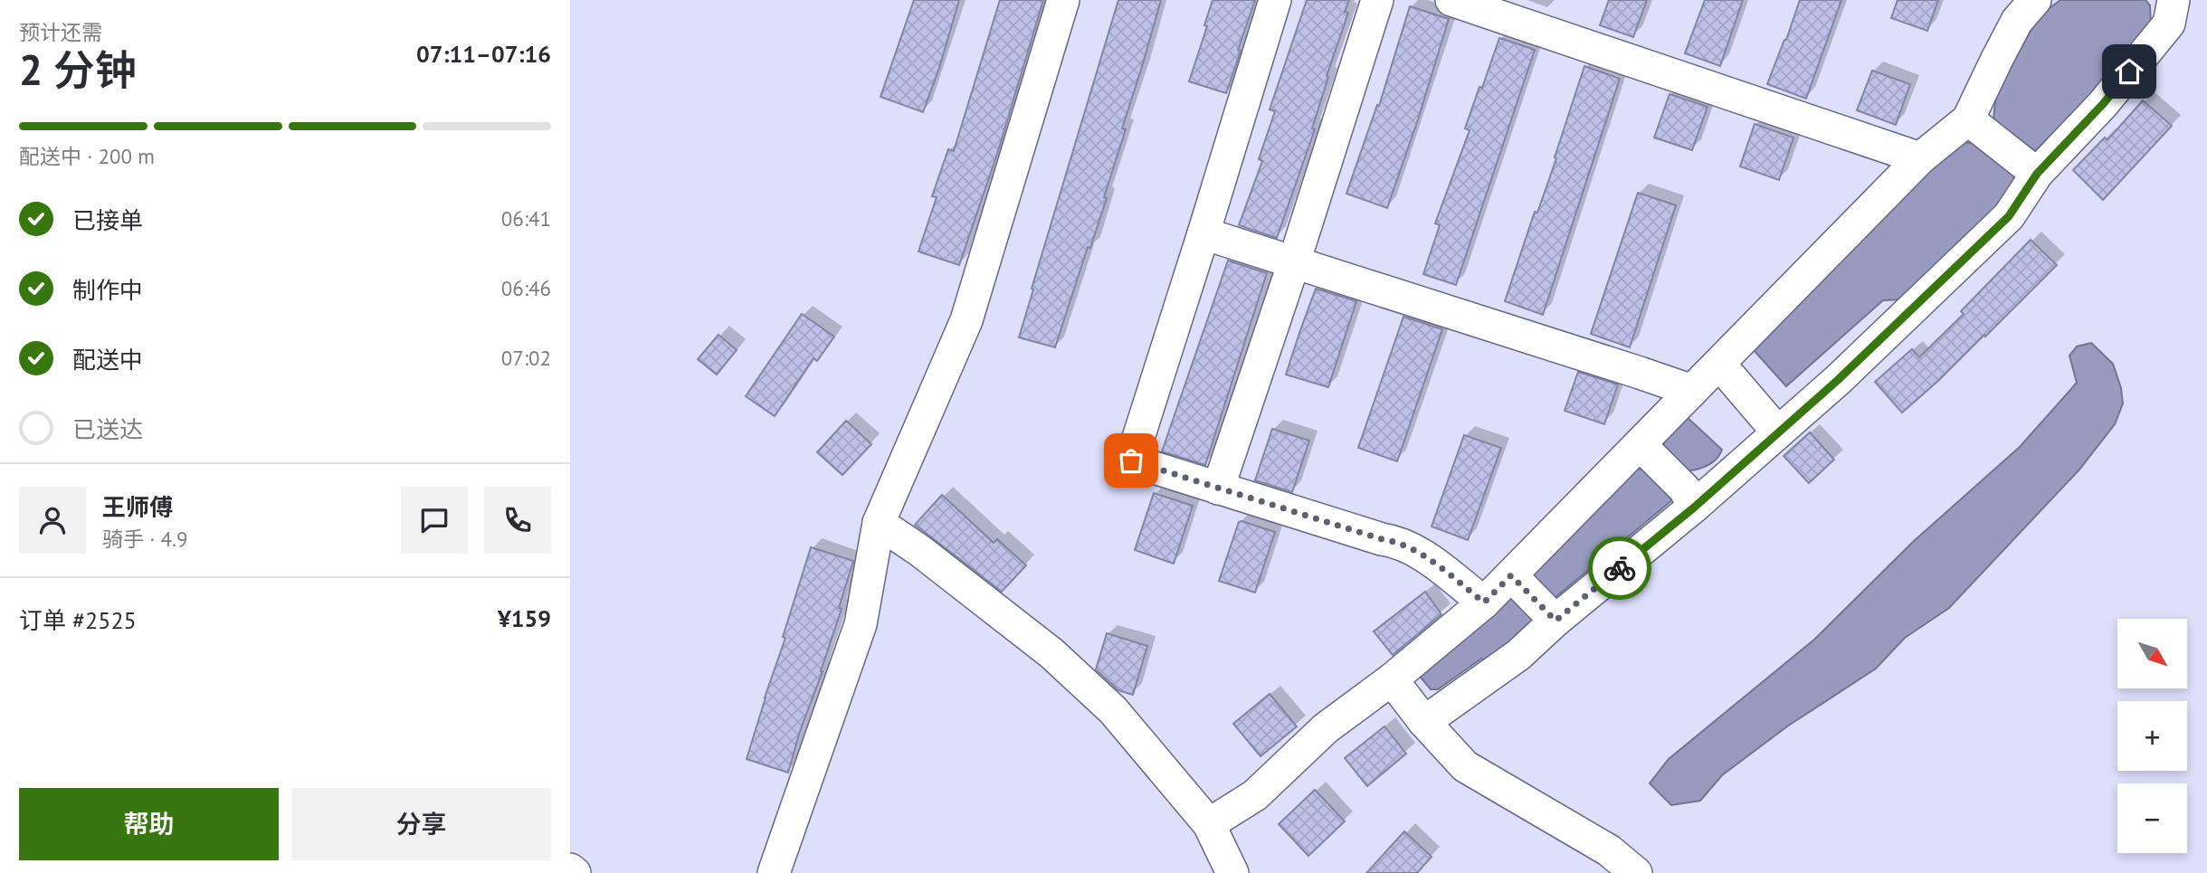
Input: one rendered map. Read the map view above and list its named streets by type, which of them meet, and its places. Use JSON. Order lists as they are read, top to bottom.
{
  "north": "bottom right",
  "page": {
    "heading": ["2 分钟", "预计还需", "07:11–07:16"],
    "panel": [
      "王师傅",
      "骑手 · 4.9",
      "订单 #2525",
      "¥159"
    ],
    "bar": "配送中 · 200 m",
    "list": [
      ["已接单", "06:41"],
      ["制作中", "06:46"],
      ["配送中", "07:02"],
      "已送达"
    ],
    "map_buttons": ["+", "−"],
    "buttons": ["帮助", "分享"]
  }
}
